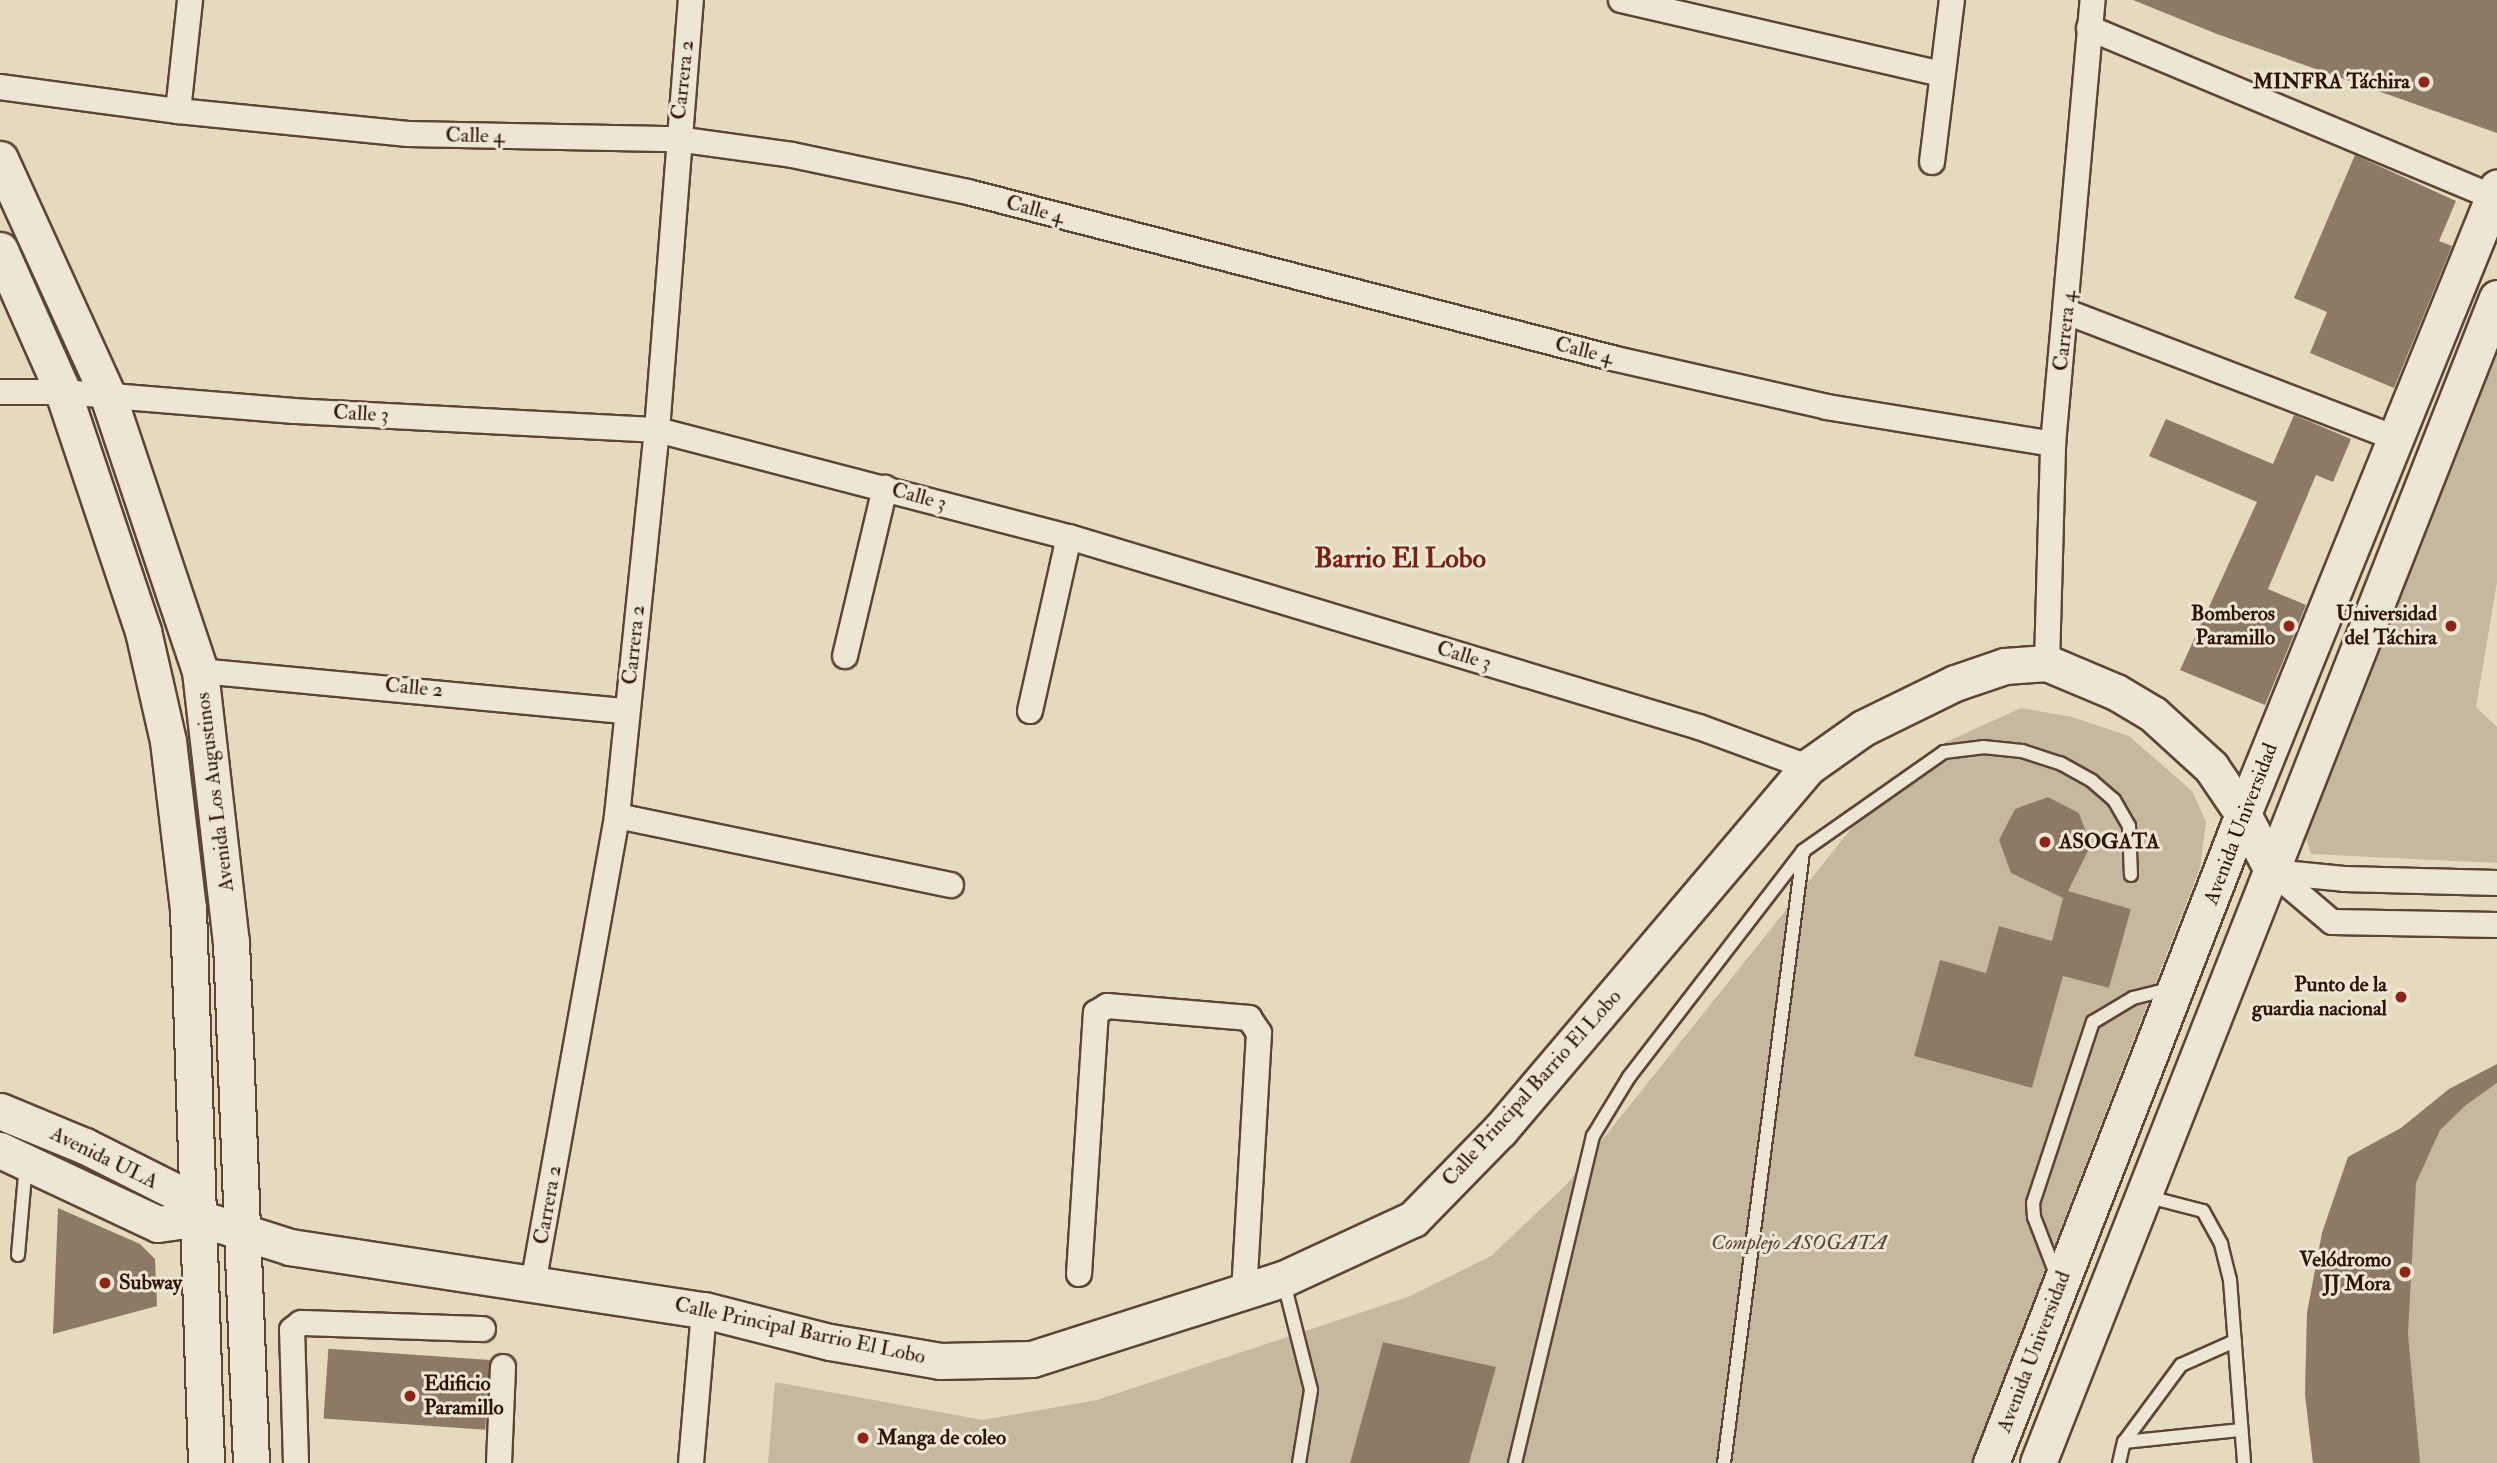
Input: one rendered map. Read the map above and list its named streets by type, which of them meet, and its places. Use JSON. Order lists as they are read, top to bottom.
{
  "streets": {
    "street": [
      "Carrera 2",
      "Calle 4",
      "Carrera 4",
      "Calle 3",
      "Calle 2",
      "Avenida Los Augustinos",
      "Avenida Universidad",
      "Calle Principal Barrio El Lobo",
      "Avenida ULA"
    ]
  },
  "crossings": [
    ["Carrera 2", "Calle 4"],
    ["Carrera 2", "Calle 3"],
    ["Carrera 2", "Calle 2"],
    ["Carrera 2", "Calle Principal Barrio El Lobo"],
    ["Calle 4", "Carrera 4"],
    ["Carrera 4", "Calle Principal Barrio El Lobo"],
    ["Calle 3", "Avenida Los Augustinos"],
    ["Calle 3", "Calle Principal Barrio El Lobo"],
    ["Calle 2", "Avenida Los Augustinos"],
    ["Avenida Los Augustinos", "Calle Principal Barrio El Lobo"],
    ["Avenida Los Augustinos", "Avenida ULA"],
    ["Avenida Universidad", "Calle Principal Barrio El Lobo"],
    ["Calle Principal Barrio El Lobo", "Avenida ULA"]
  ],
  "districts": ["Barrio El Lobo"],
  "parks": ["Complejo ASOGATA"],
  "places": [
    "MINFRA Táchira",
    "Bomberos Paramillo",
    "Universidad del Táchira",
    "ASOGATA",
    "Punto de la guardia nacional",
    "Velódromo JJ Mora",
    "Subway",
    "Edificio Paramillo",
    "Manga de coleo"
  ]
}
